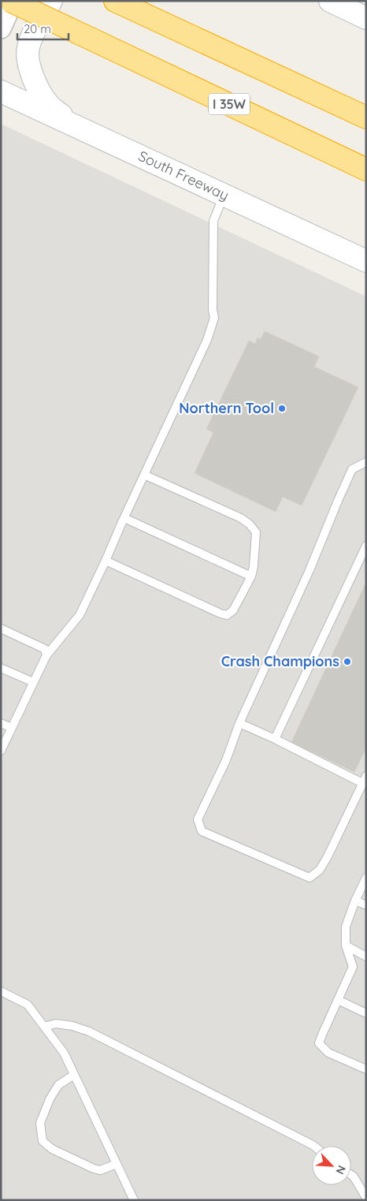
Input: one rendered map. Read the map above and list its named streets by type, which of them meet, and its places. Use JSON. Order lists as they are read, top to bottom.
{
  "streets": {
    "highway": ["I 35W"],
    "main road": ["South Freeway"]
  },
  "places": ["Northern Tool", "Crash Champions"],
  "scale_bar": "20 m",
  "north": "bottom right"
}
